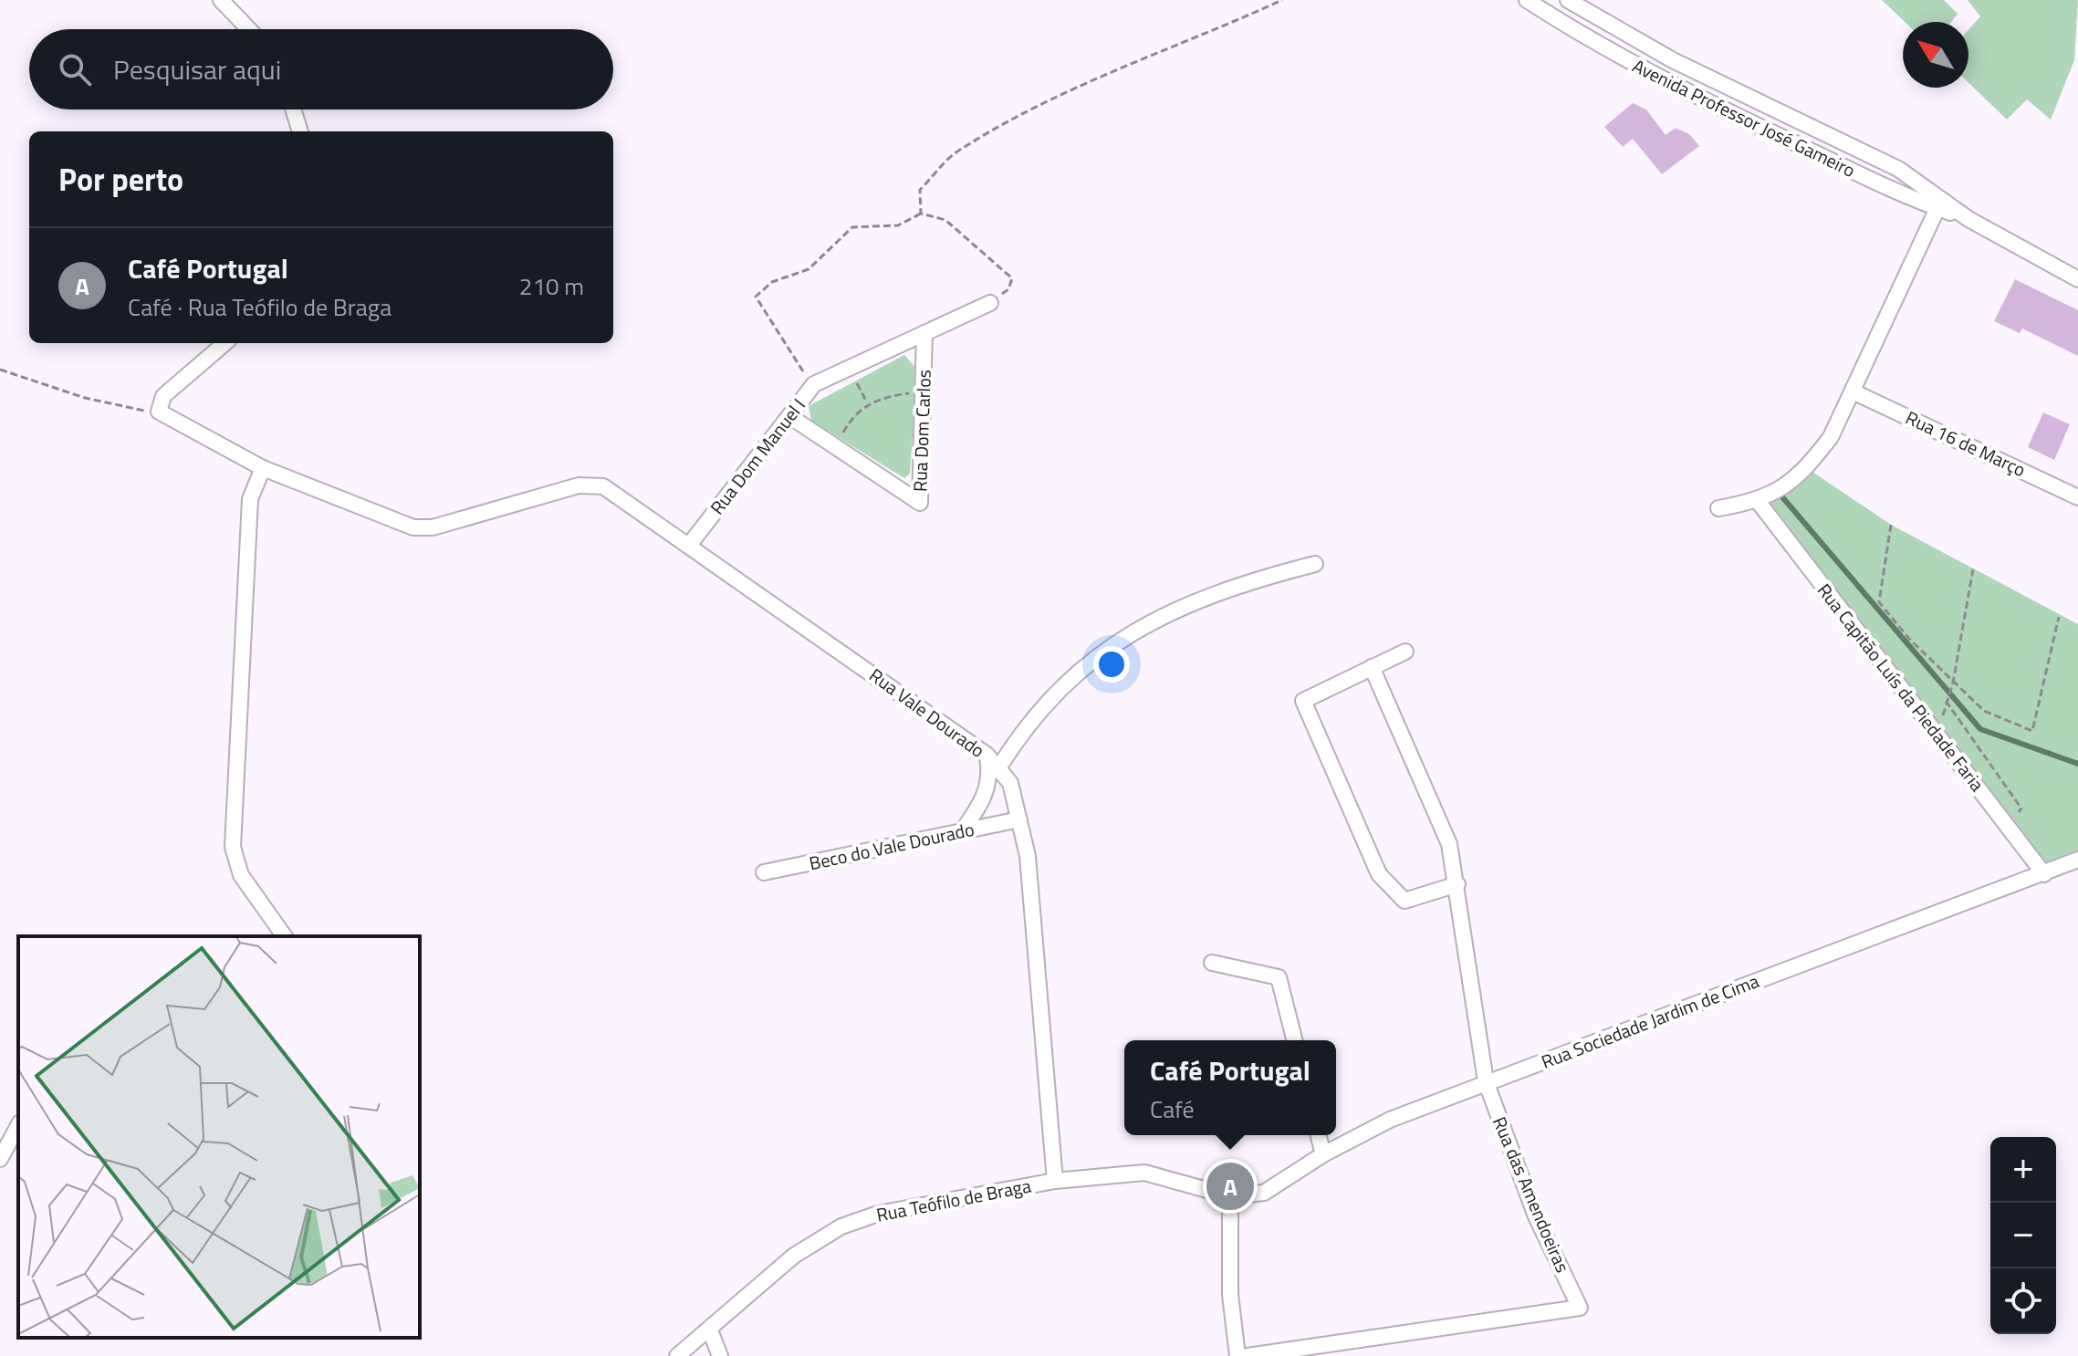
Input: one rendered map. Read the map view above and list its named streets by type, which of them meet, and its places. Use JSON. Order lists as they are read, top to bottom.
{
  "streets": {
    "street": [
      "Avenida Professor José Gameiro",
      "Rua Dom Carlos",
      "Rua 16 de Março",
      "Rua Dom Manuel I",
      "Rua Capitão Luís da Piedade Faria",
      "Rua Vale Dourado",
      "Beco do Vale Dourado",
      "Rua Sociedade Jardim de Cima",
      "Rua das Amendoeiras",
      "Rua Teófilo de Braga"
    ]
  },
  "crossings": [
    ["Rua Dom Carlos", "Rua Dom Manuel I"],
    ["Rua Dom Manuel I", "Rua Vale Dourado"],
    ["Rua Capitão Luís da Piedade Faria", "Rua Sociedade Jardim de Cima"],
    ["Rua Vale Dourado", "Beco do Vale Dourado"],
    ["Rua Vale Dourado", "Rua Teófilo de Braga"],
    ["Rua Sociedade Jardim de Cima", "Rua das Amendoeiras"],
    ["Rua Sociedade Jardim de Cima", "Rua Teófilo de Braga"]
  ],
  "north": "top left",
  "page": {
    "search": "Pesquisar aqui",
    "heading": "Por perto",
    "list": [
      {
        "mark": "A",
        "name": "Café Portugal",
        "note": "Café · Rua Teófilo de Braga",
        "value": "210 m"
      }
    ],
    "popup": ["Café Portugal", "Café"],
    "map_buttons": ["+", "−"],
    "pins": "A"
  }
}
